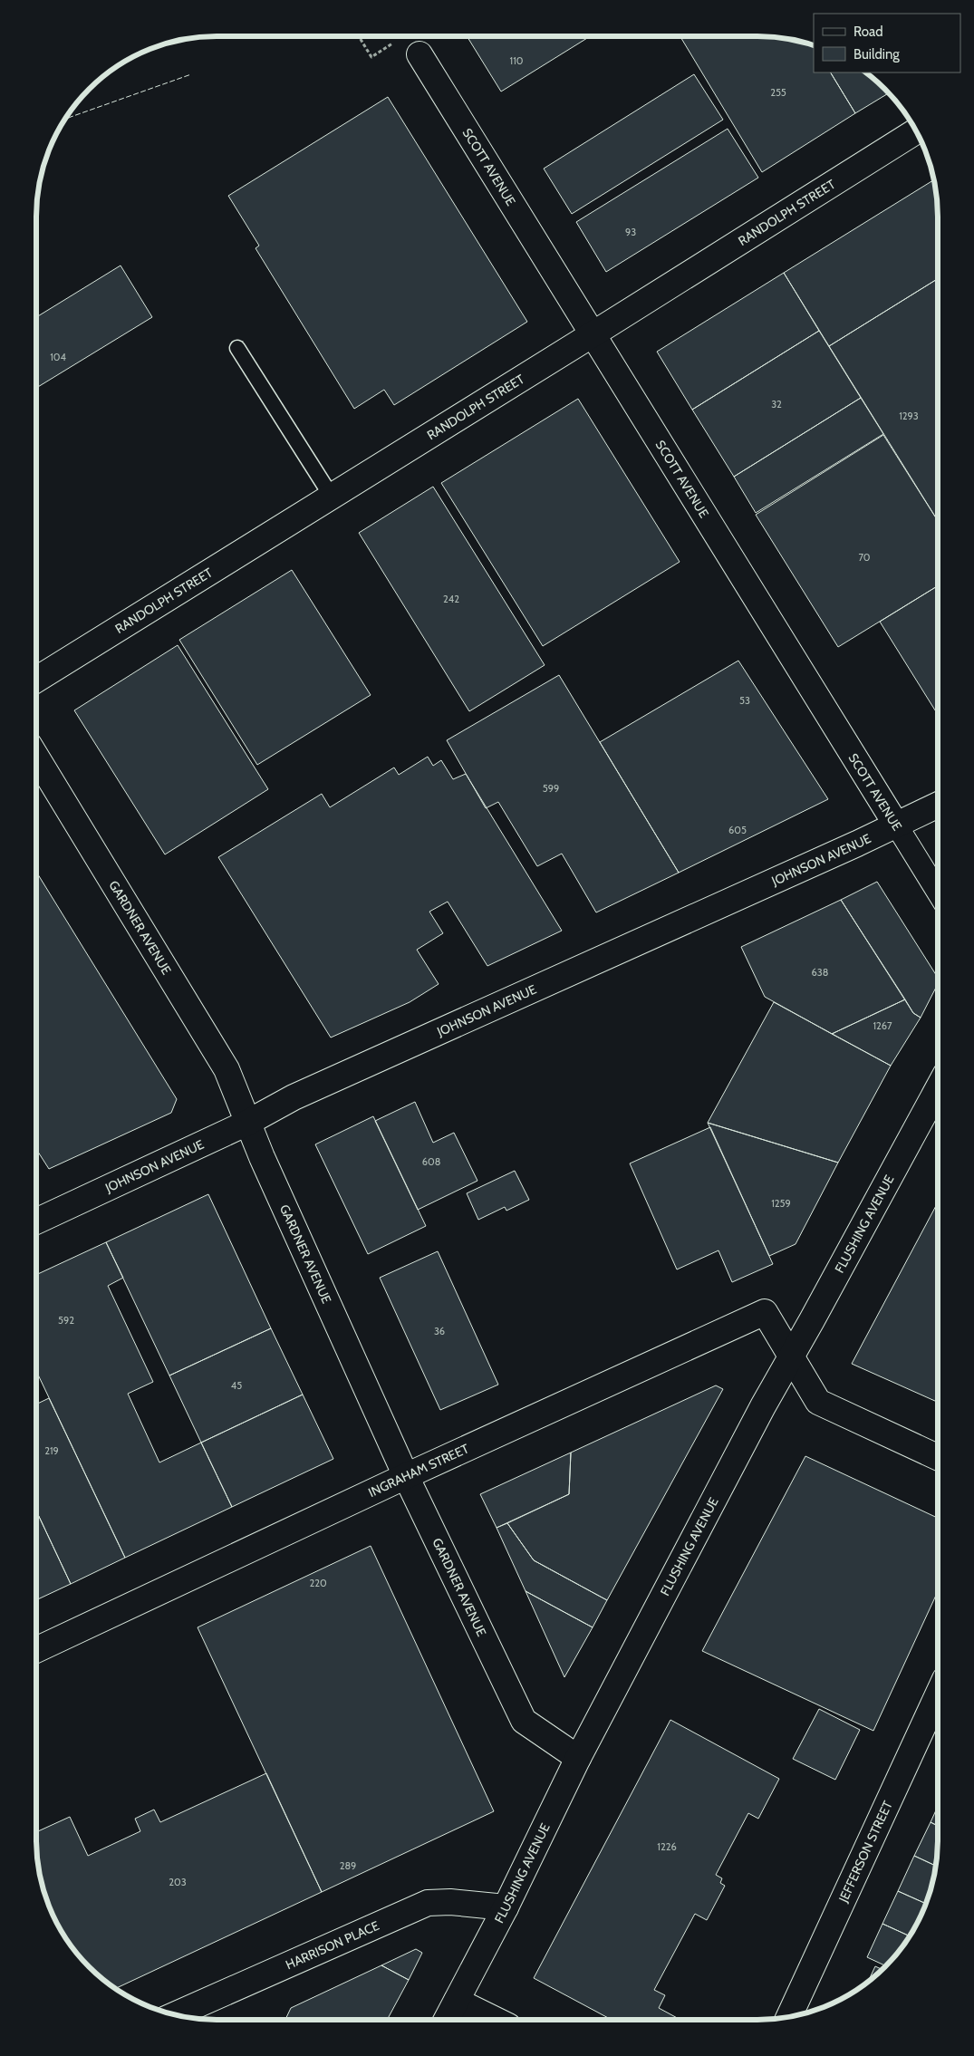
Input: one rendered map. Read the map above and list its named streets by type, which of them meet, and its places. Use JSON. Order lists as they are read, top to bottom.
{
  "streets": {
    "street": [
      "SCOTT AVENUE",
      "RANDOLPH STREET",
      "JOHNSON AVENUE",
      "GARDNER AVENUE",
      "FLUSHING AVENUE",
      "INGRAHAM STREET",
      "JEFFERSON STREET",
      "HARRISON PLACE"
    ]
  },
  "crossings": [
    ["SCOTT AVENUE", "RANDOLPH STREET"],
    ["SCOTT AVENUE", "JOHNSON AVENUE"],
    ["JOHNSON AVENUE", "GARDNER AVENUE"],
    ["GARDNER AVENUE", "FLUSHING AVENUE"],
    ["GARDNER AVENUE", "INGRAHAM STREET"],
    ["FLUSHING AVENUE", "INGRAHAM STREET"],
    ["FLUSHING AVENUE", "HARRISON PLACE"]
  ],
  "house_numbers": [
    "110",
    "255",
    "93",
    "104",
    "32",
    "1293",
    "70",
    "242",
    "53",
    "599",
    "605",
    "638",
    "1267",
    "608",
    "1259",
    "592",
    "36",
    "45",
    "219",
    "220",
    "1226",
    "289",
    "203"
  ],
  "legend": ["Road", "Building"]
}
